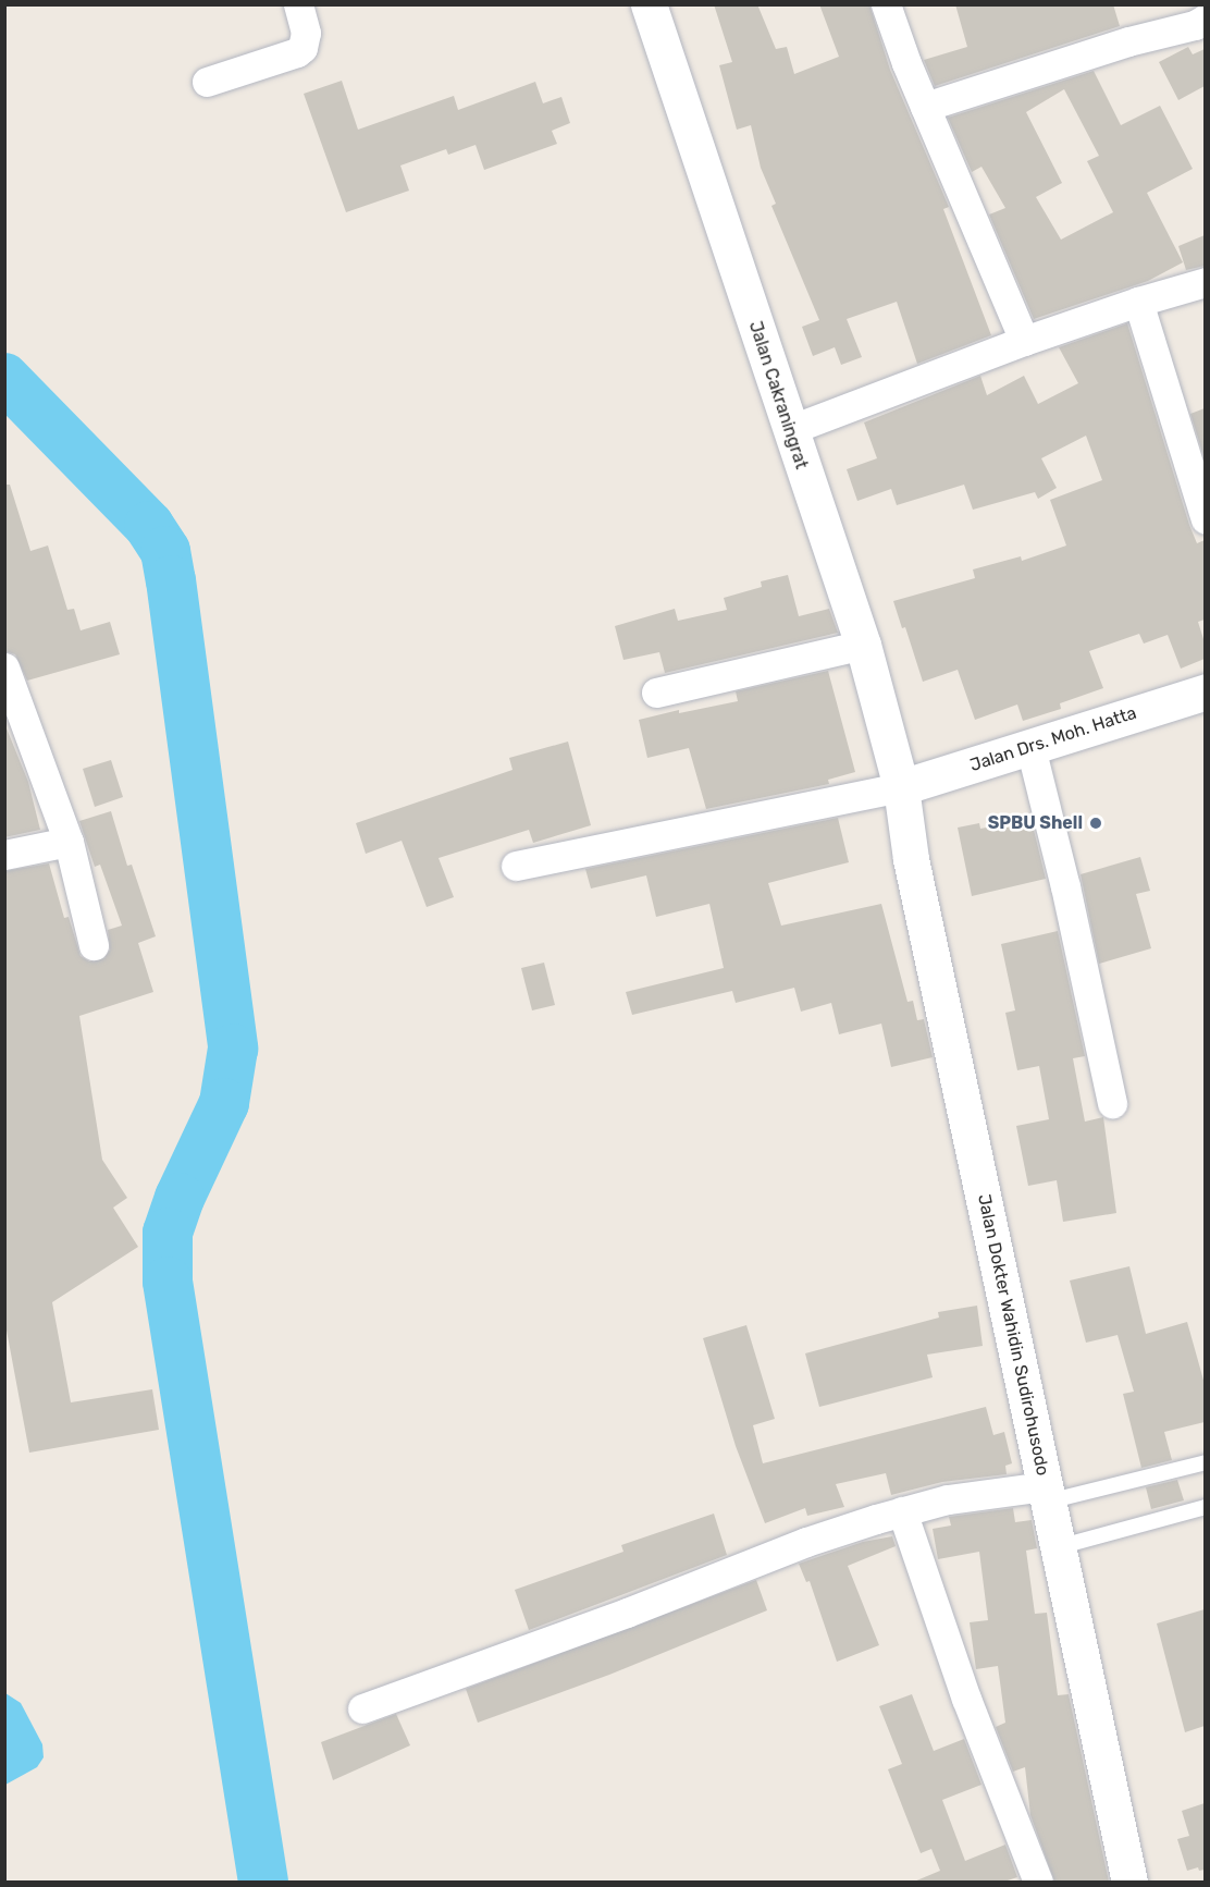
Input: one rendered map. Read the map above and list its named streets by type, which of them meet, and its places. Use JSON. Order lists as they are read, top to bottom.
{
  "streets": {
    "main road": ["Jalan Cakraningrat", "Jalan Drs. Moh. Hatta", "Jalan Dokter Wahidin Sudirohusodo"]
  },
  "crossings": [
    ["Jalan Cakraningrat", "Jalan Drs. Moh. Hatta"],
    ["Jalan Cakraningrat", "Jalan Dokter Wahidin Sudirohusodo"],
    ["Jalan Drs. Moh. Hatta", "Jalan Dokter Wahidin Sudirohusodo"]
  ],
  "places": ["SPBU Shell"]
}
